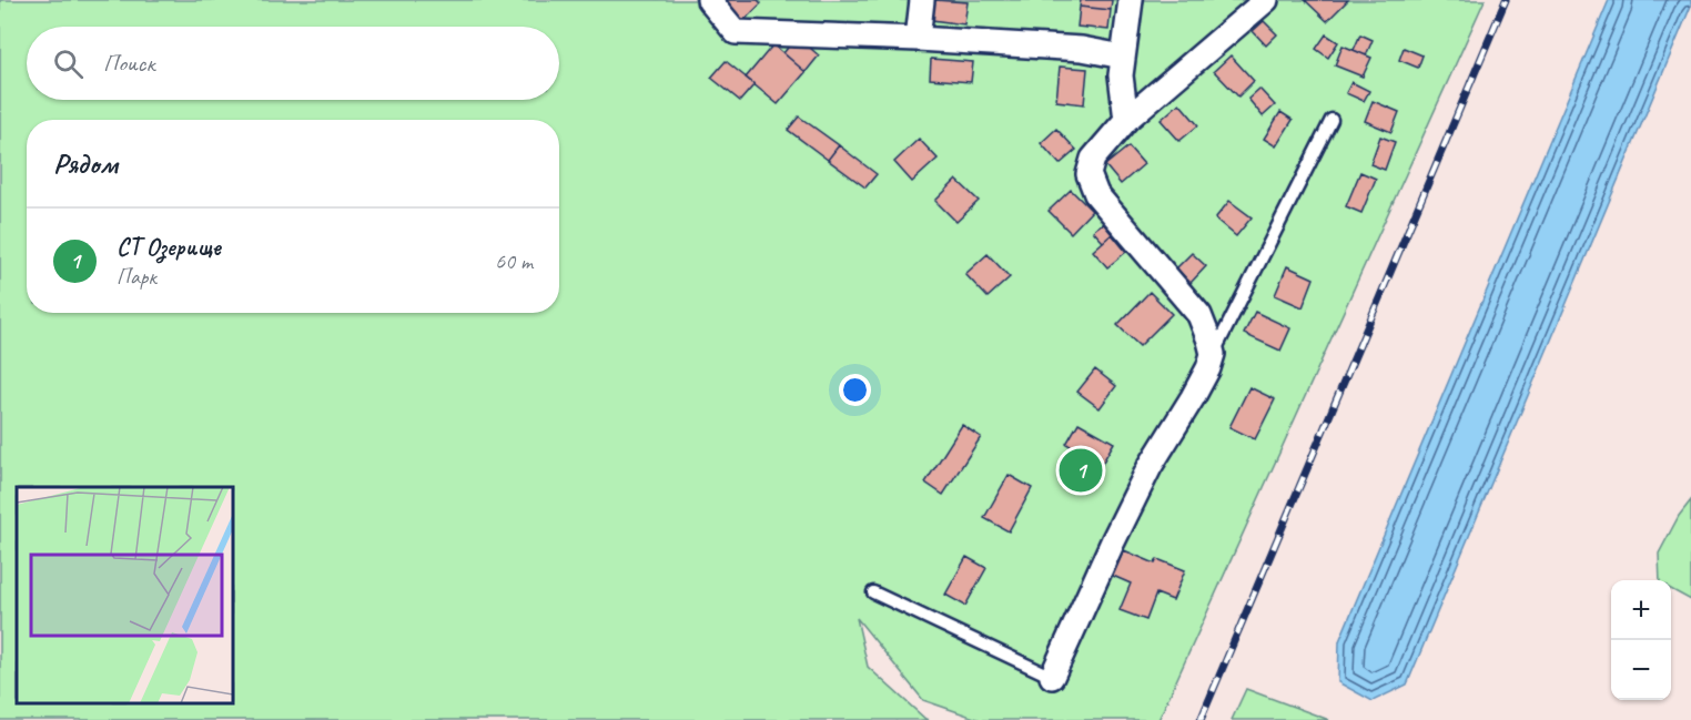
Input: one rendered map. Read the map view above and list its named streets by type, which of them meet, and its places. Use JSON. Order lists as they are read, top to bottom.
{
  "page": {
    "search": "Поиск",
    "heading": "Рядом",
    "list": [
      {
        "mark": "1",
        "name": "СТ Озерище",
        "note": "Парк",
        "value": "60 m"
      }
    ],
    "pins": "1",
    "map_buttons": ["+", "−"]
  }
}
